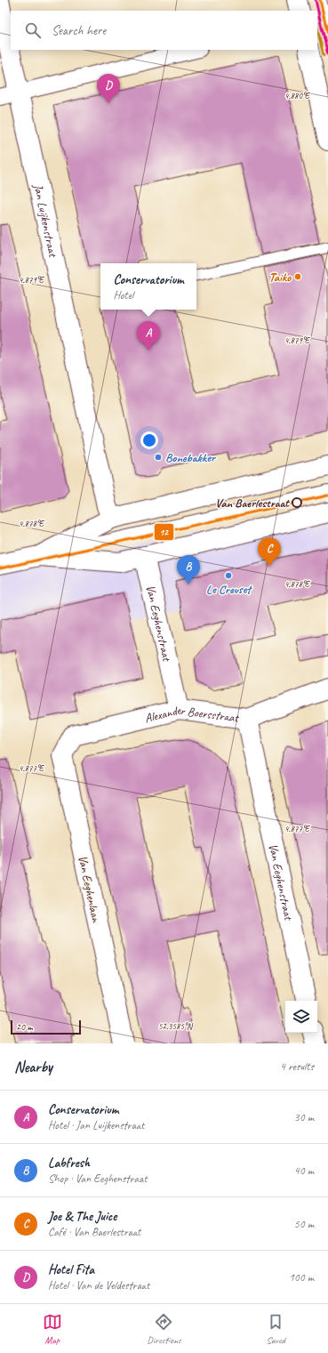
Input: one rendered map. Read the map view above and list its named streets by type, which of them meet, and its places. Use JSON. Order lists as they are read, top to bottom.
{
  "streets": {
    "street": [
      "Jan Luijkenstraat",
      "Van Eeghenstraat",
      "Alexander Boersstraat",
      "Van Eeghenlaan"
    ]
  },
  "crossings": [
    ["Van Eeghenstraat", "Alexander Boersstraat"],
    ["Alexander Boersstraat", "Van Eeghenlaan"]
  ],
  "places": [
    "Taiko",
    "Bonebakker",
    "Van Baerlestraat",
    "Le Creuset"
  ],
  "lines": ["transit line 12"],
  "scale_bar": "20 m",
  "page": {
    "search": "Search here",
    "pins": [
      "D",
      "A",
      "C",
      "B"
    ],
    "popup": ["Conservatorium", "Hotel"],
    "scale": "20 m",
    "heading": ["Nearby", "4 results"],
    "list": [
      {
        "mark": "A",
        "name": "Conservatorium",
        "note": "Hotel · Jan Luijkenstraat",
        "value": "30 m"
      },
      {
        "mark": "B",
        "name": "Labfresh",
        "note": "Shop · Van Eeghenstraat",
        "value": "40 m"
      },
      {
        "mark": "C",
        "name": "Joe & The Juice",
        "note": "Café · Van Baerlestraat",
        "value": "50 m"
      },
      {
        "mark": "D",
        "name": "Hotel Fita",
        "note": "Hotel · Van de Veldestraat",
        "value": "100 m"
      }
    ],
    "nav": ["Map", "Directions", "Saved"]
  },
  "coordinates": [
    "4.880°E",
    "4.879°E",
    "4.878°E",
    "4.877°E",
    "52.3585°N"
  ]
}
